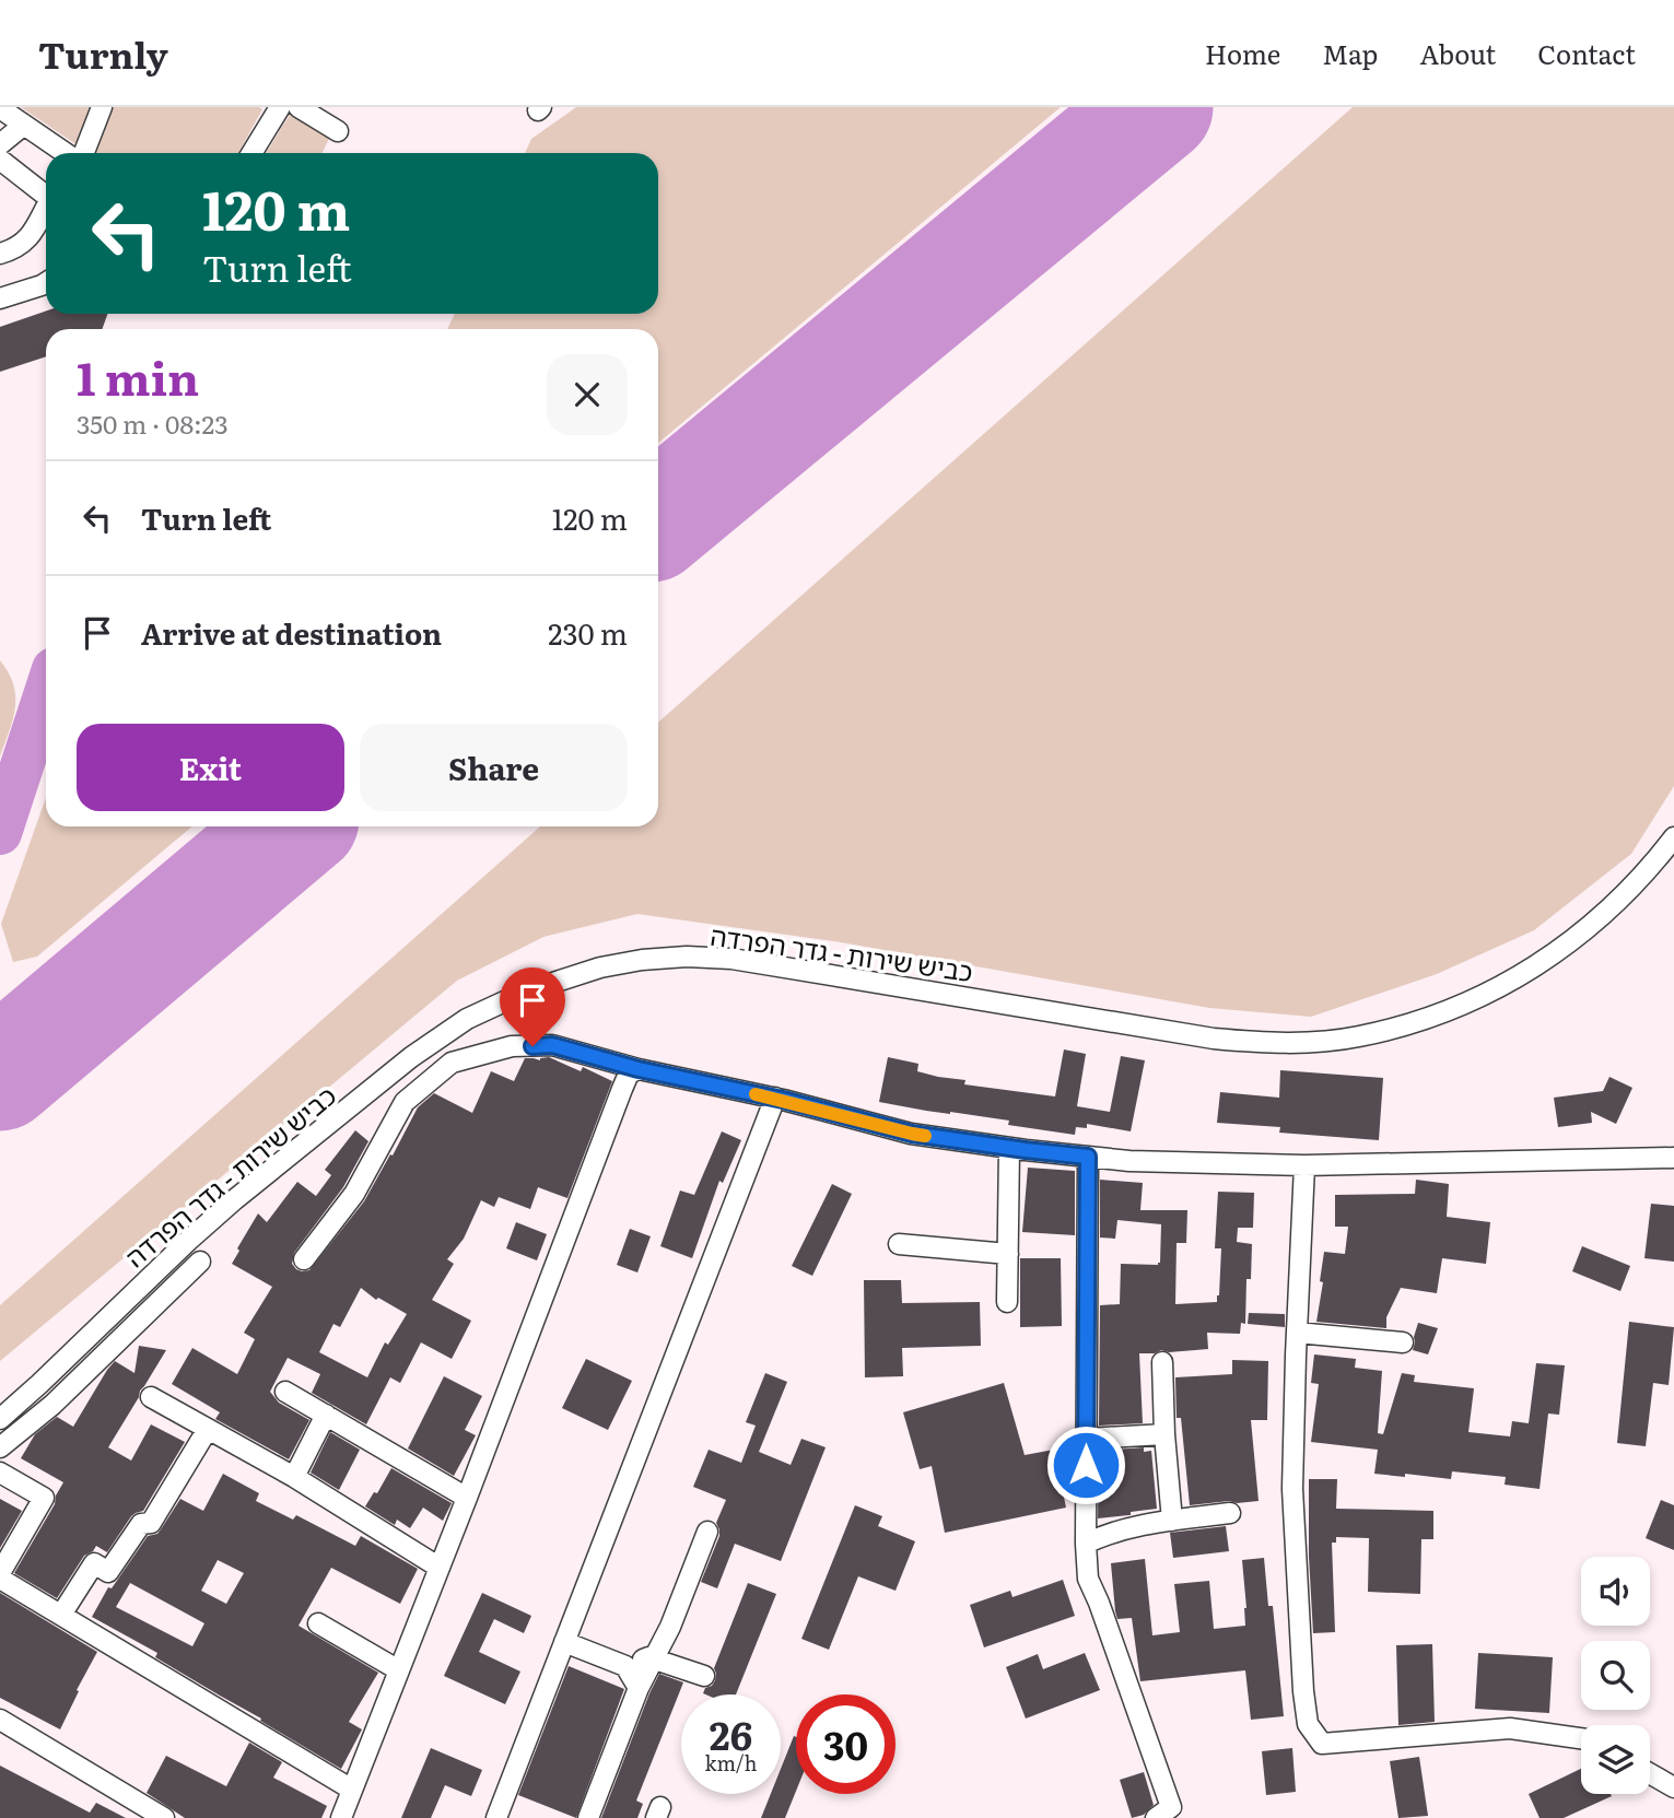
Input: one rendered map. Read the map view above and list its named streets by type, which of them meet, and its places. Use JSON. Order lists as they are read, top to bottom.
{
  "streets": {
    "street": ["כביש שירות - גדר הפרדה"]
  },
  "page": {
    "header": "Turnly",
    "nav": [
      "Home",
      "Map",
      "About",
      "Contact"
    ],
    "turn": ["120 m", "Turn left"],
    "heading": ["1 min", "350 m · 08:23"],
    "list": [
      {
        "name": "Turn left",
        "value": "120 m"
      },
      {
        "name": "Arrive at destination",
        "value": "230 m"
      }
    ],
    "buttons": ["Exit", "Share"],
    "speed": "26 km/h",
    "limit": "30"
  }
}
